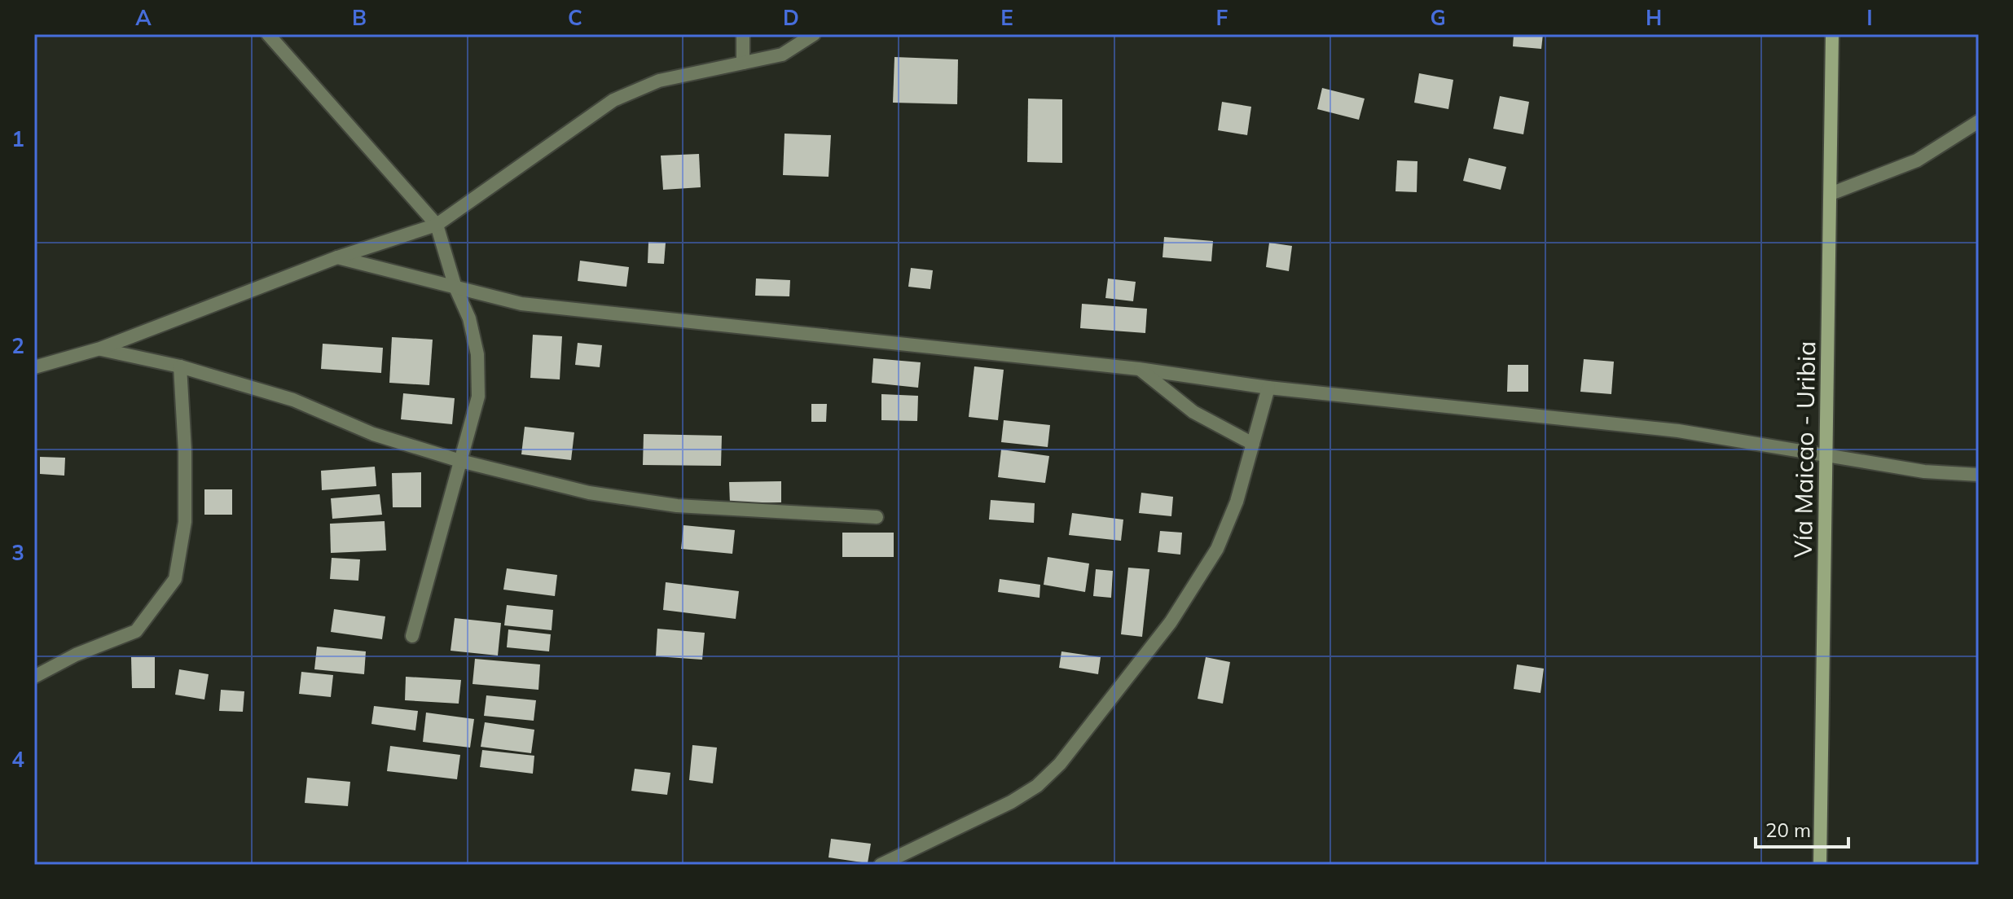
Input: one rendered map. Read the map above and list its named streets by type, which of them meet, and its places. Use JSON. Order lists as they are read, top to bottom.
{
  "streets": {
    "street": ["Vía Maicao - Uribia"]
  },
  "scale_bar": "20 m",
  "grid": {
    "columns": [
      "A",
      "B",
      "C",
      "D",
      "E",
      "F",
      "G",
      "H",
      "I"
    ],
    "rows": [
      "1",
      "2",
      "3",
      "4"
    ]
  }
}
